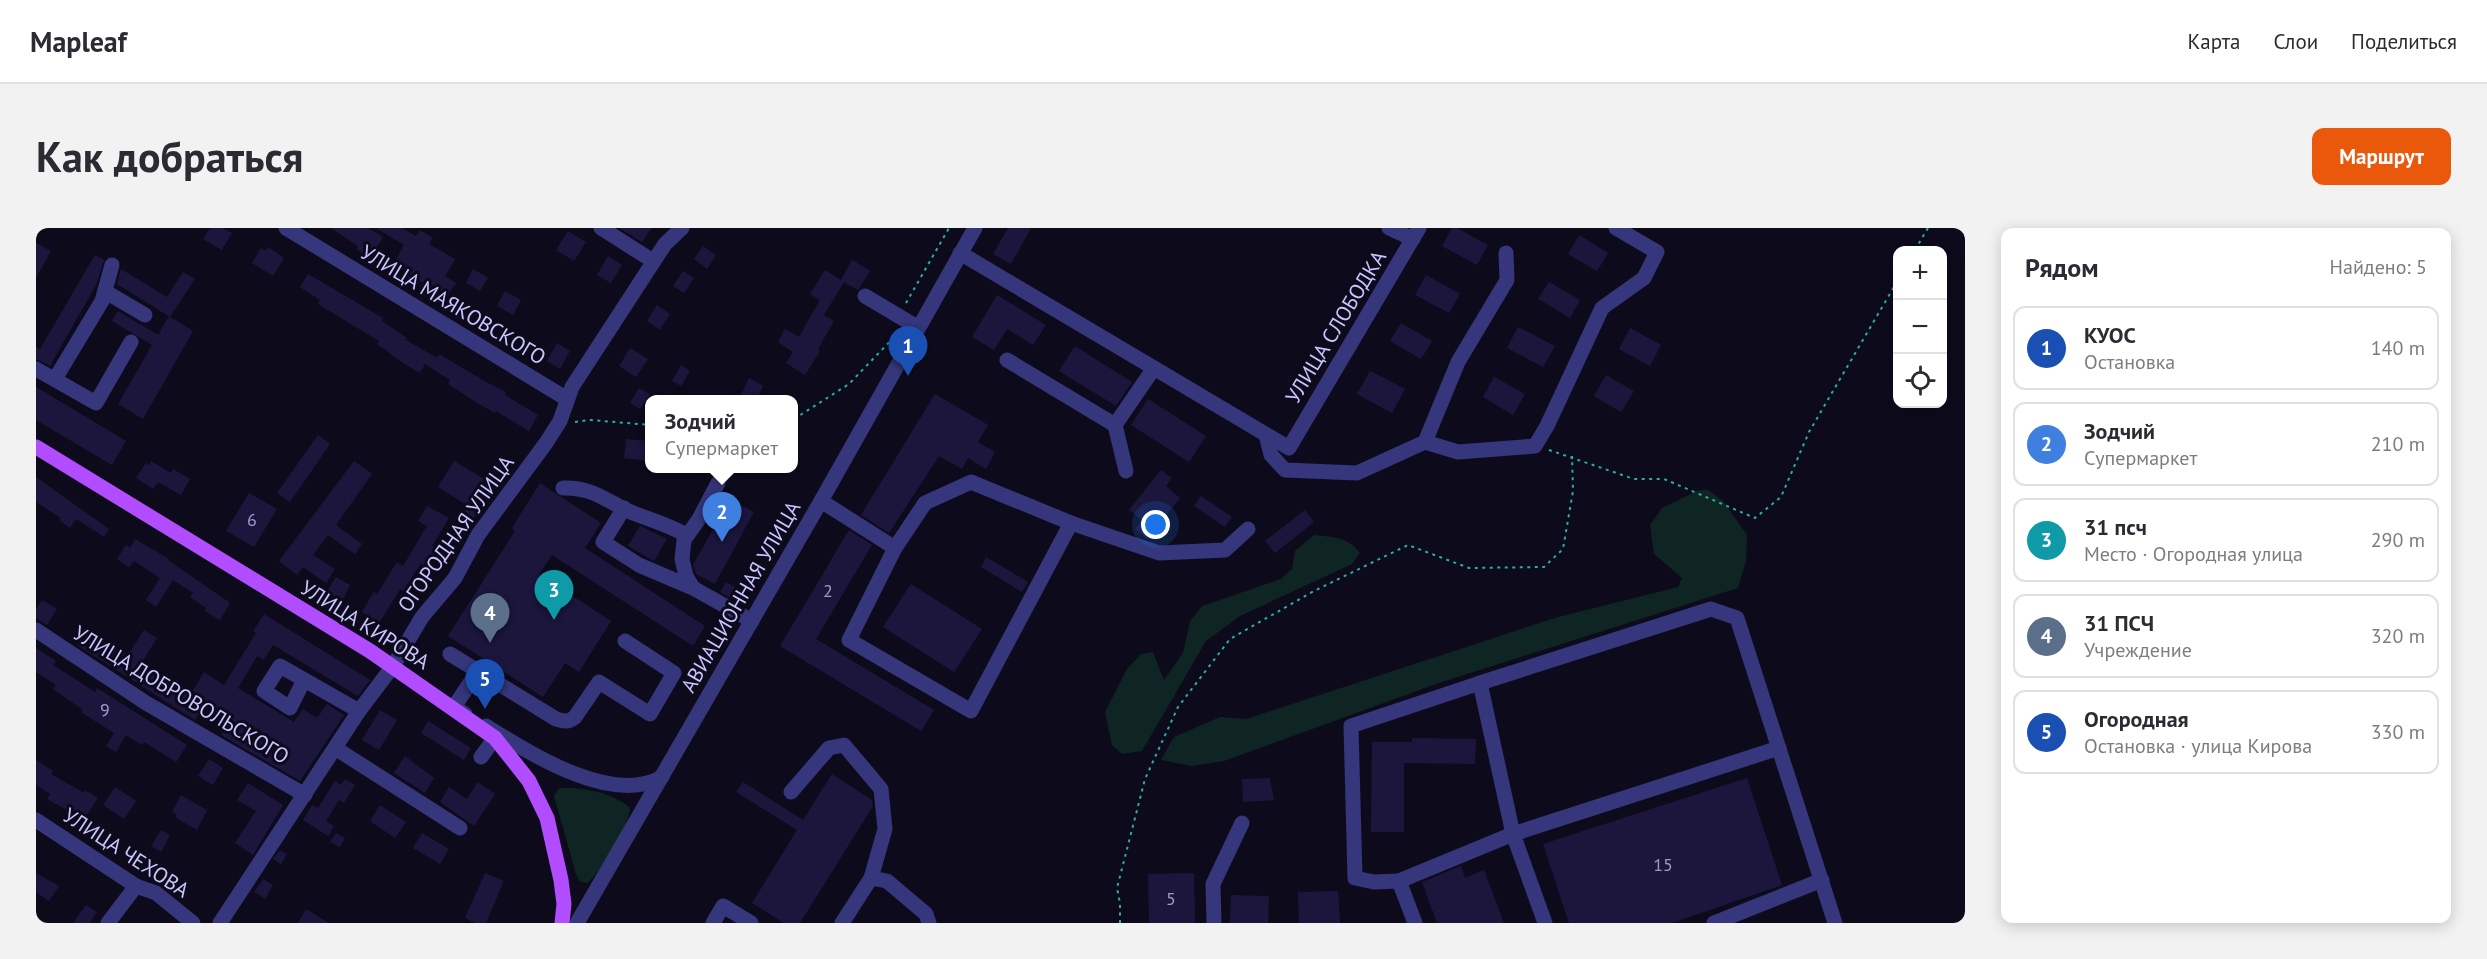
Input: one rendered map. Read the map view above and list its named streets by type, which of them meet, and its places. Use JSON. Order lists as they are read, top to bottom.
{
  "streets": {
    "main road": ["УЛИЦА КИРОВА"],
    "street": [
      "УЛИЦА МАЯКОВСКОГО",
      "УЛИЦА СЛОБОДКА",
      "ОГОРОДНАЯ УЛИЦА",
      "АВИАЦИОННАЯ УЛИЦА",
      "УЛИЦА ДОБРОВОЛЬСКОГО",
      "УЛИЦА ЧЕХОВА"
    ]
  },
  "crossings": [
    ["УЛИЦА МАЯКОВСКОГО", "ОГОРОДНАЯ УЛИЦА"],
    ["ОГОРОДНАЯ УЛИЦА", "УЛИЦА КИРОВА"],
    ["ОГОРОДНАЯ УЛИЦА", "УЛИЦА ДОБРОВОЛЬСКОГО"]
  ],
  "house_numbers": [
    "6",
    "2",
    "9",
    "15",
    "5"
  ],
  "page": {
    "header": "Mapleaf",
    "nav": ["Карта", "Слои", "Поделиться"],
    "buttons": "Маршрут",
    "title": "Как добраться",
    "heading": ["Рядом", "Найдено: 5"],
    "map_buttons": ["+", "−"],
    "list": [
      {
        "mark": "1",
        "name": "КУОС",
        "note": "Остановка",
        "value": "140 m"
      },
      {
        "mark": "2",
        "name": "Зодчий",
        "note": "Супермаркет",
        "value": "210 m"
      },
      {
        "mark": "3",
        "name": "31 псч",
        "note": "Место · Огородная улица",
        "value": "290 m"
      },
      {
        "mark": "4",
        "name": "31 ПСЧ",
        "note": "Учреждение",
        "value": "320 m"
      },
      {
        "mark": "5",
        "name": "Огородная",
        "note": "Остановка · улица Кирова",
        "value": "330 m"
      }
    ],
    "pins": [
      "1",
      "2",
      "3",
      "4",
      "5"
    ],
    "popup": ["Зодчий", "Супермаркет"]
  }
}
